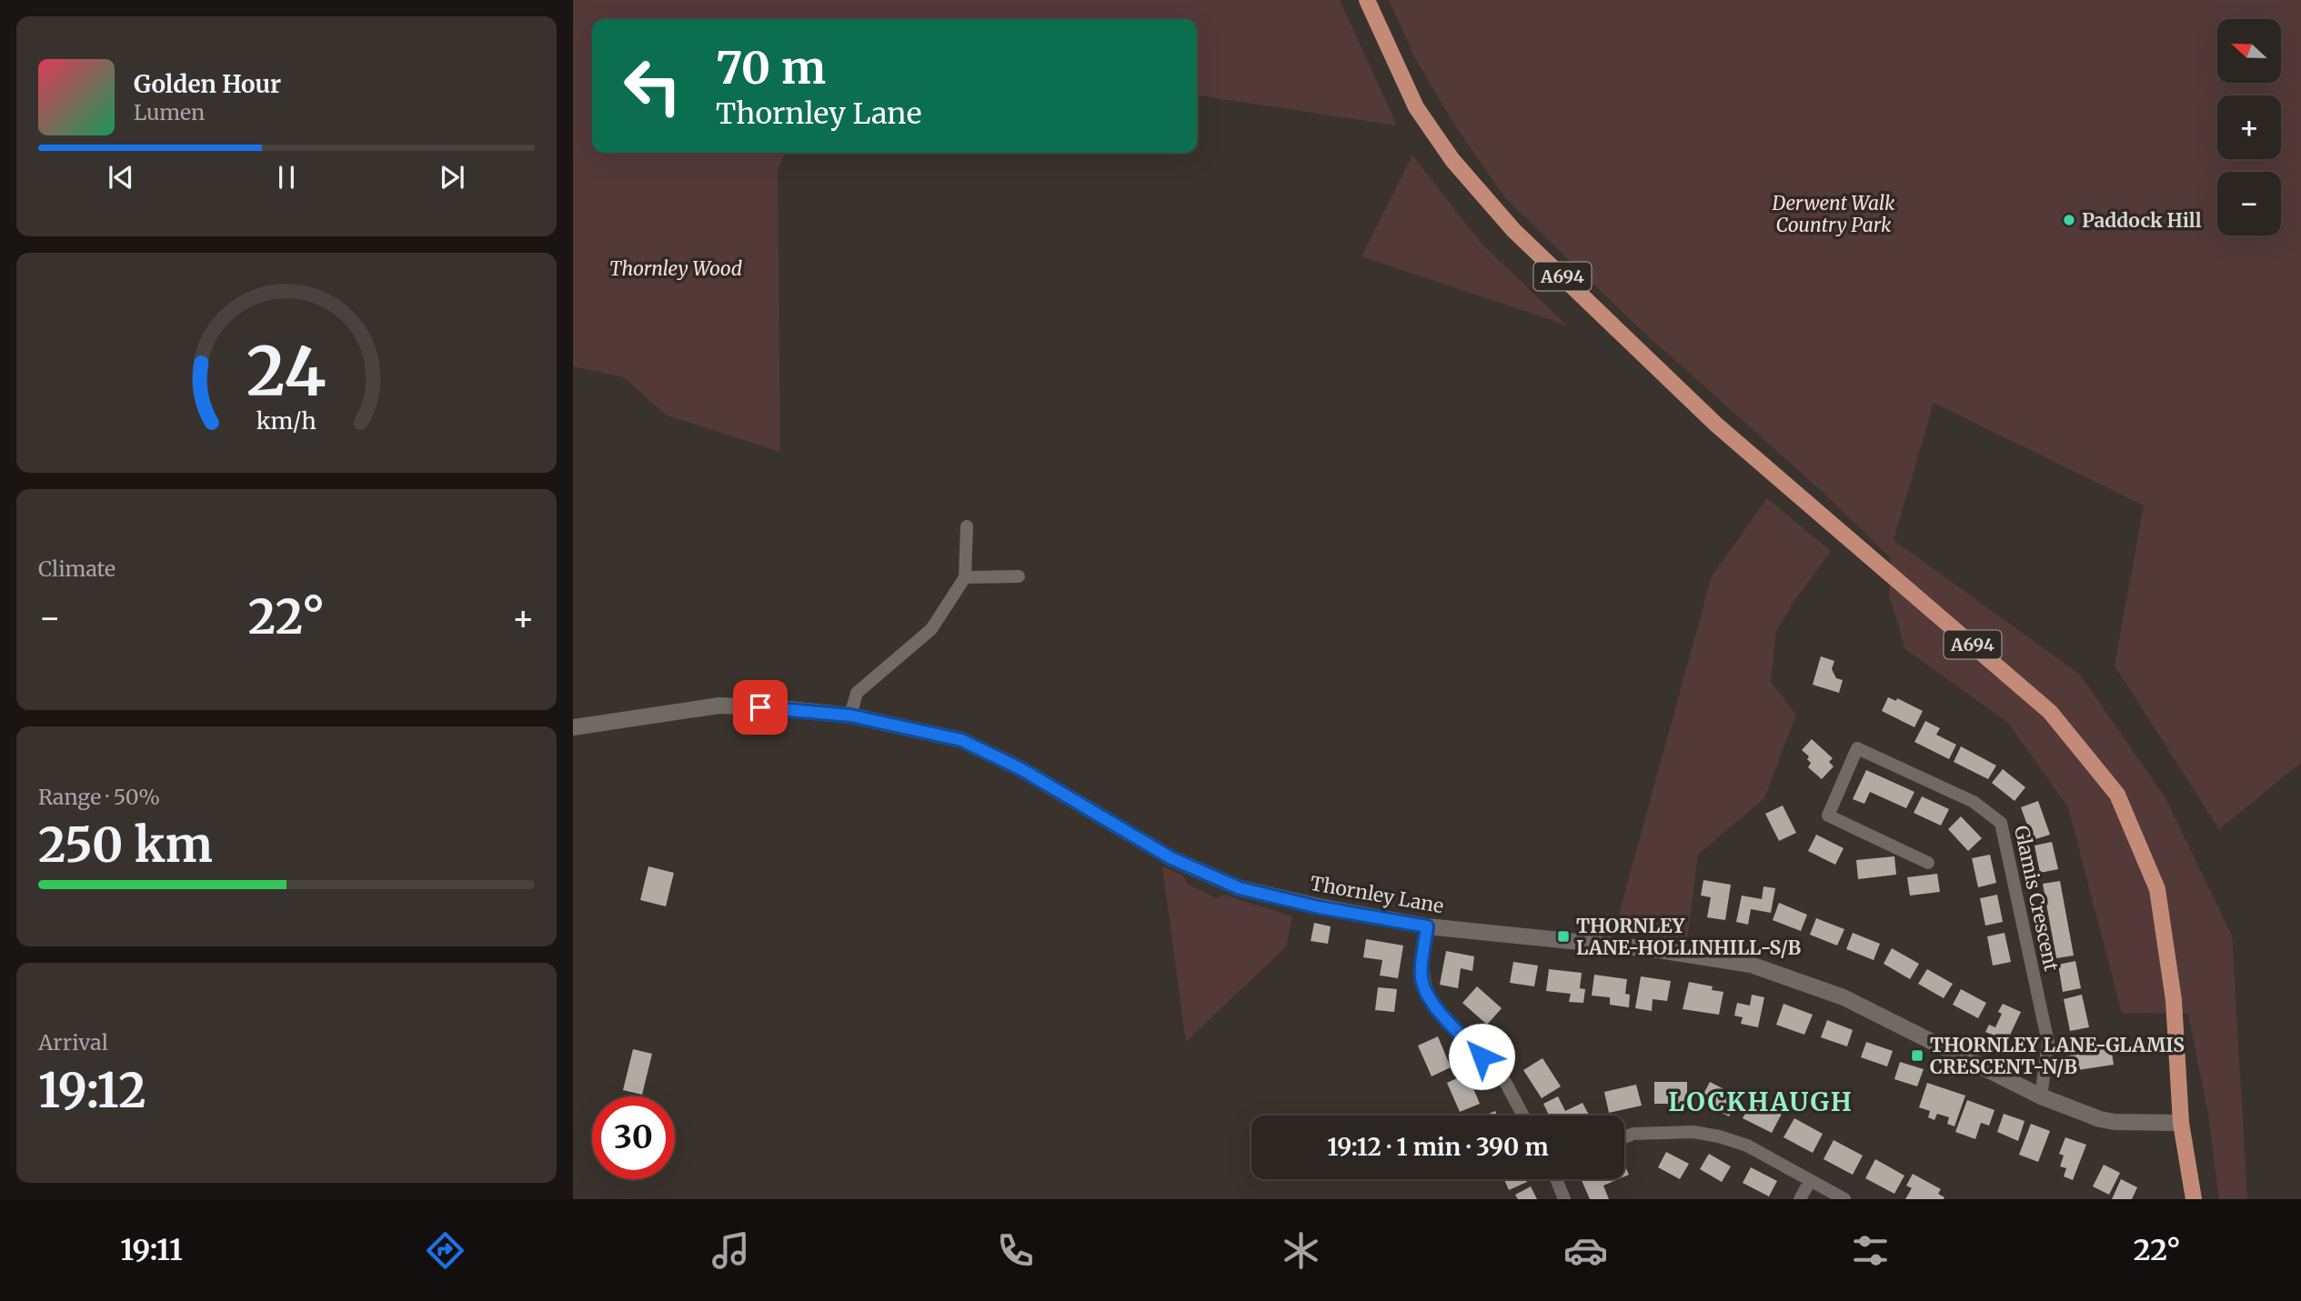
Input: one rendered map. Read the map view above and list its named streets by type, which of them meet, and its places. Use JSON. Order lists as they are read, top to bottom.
{
  "streets": {
    "main road": ["A694"],
    "street": ["Thornley Lane", "Glamis Crescent"]
  },
  "crossings": [
    ["A694", "Thornley Lane"],
    ["Thornley Lane", "Glamis Crescent"]
  ],
  "districts": ["LOCKHAUGH"],
  "parks": ["Derwent Walk Country Park", "Thornley Wood"],
  "places": {
    "other": ["Paddock Hill"],
    "transit": ["THORNLEY LANE-HOLLINHILL-S/B", "THORNLEY LANE-GLAMIS CRESCENT-N/B"]
  },
  "north": "left",
  "page": {
    "map_buttons": ["+", "−"],
    "turn": ["70 m", "Thornley Lane"],
    "song": ["Golden Hour", "Lumen"],
    "tile": [
      "Climate",
      ["Range · 50%", "250 km"],
      ["Arrival", "19:12"]
    ],
    "heat": ["−", "22°", "+"],
    "limit": "30",
    "trip": "19:12 · 1 min · 390 m",
    "tabs": ["19:11", "22°"],
    "gauge": ["24", "km/h"]
  }
}
